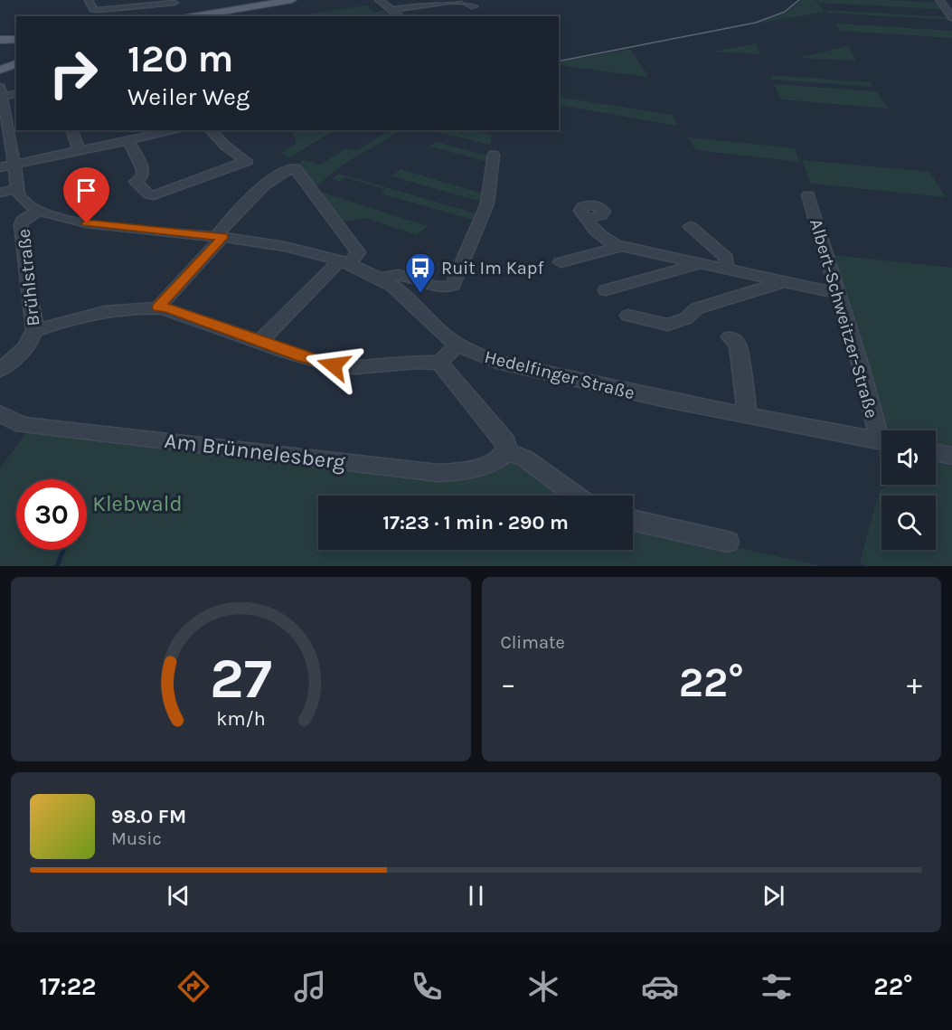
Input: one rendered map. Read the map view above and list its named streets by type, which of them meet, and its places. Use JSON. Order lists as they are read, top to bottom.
{
  "streets": {
    "street": [
      "Brühlstraße",
      "Albert-Schweitzer-Straße",
      "Hedelfinger Straße",
      "Am Brünnelesberg"
    ]
  },
  "crossings": [
    ["Brühlstraße", "Hedelfinger Straße"]
  ],
  "parks": ["Klebwald"],
  "places": {
    "bus stop": ["Ruit Im Kapf"]
  },
  "page": {
    "turn": ["120 m", "Weiler Weg"],
    "limit": "30",
    "trip": "17:23 · 1 min · 290 m",
    "tile": "Climate",
    "heat": ["−", "22°", "+"],
    "song": ["98.0 FM", "Music"],
    "tabs": ["17:22", "22°"],
    "gauge": ["27", "km/h"]
  }
}
